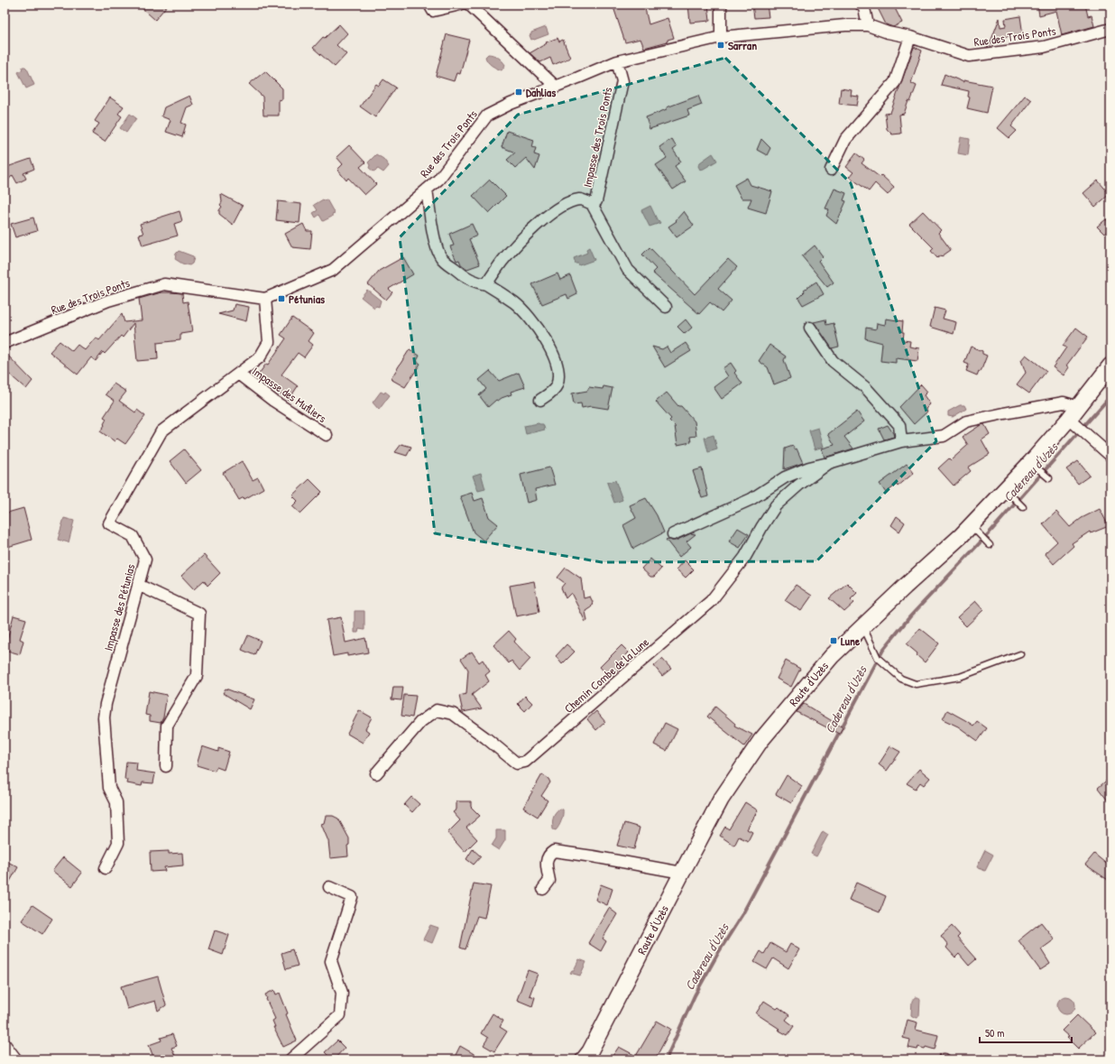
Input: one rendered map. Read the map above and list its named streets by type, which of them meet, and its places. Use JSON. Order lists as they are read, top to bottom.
{
  "streets": {
    "main road": ["Route d'Uzès"],
    "street": [
      "Rue des Trois Ponts",
      "Impasse des Trois Ponts",
      "Impasse des Mufliers",
      "Impasse des Pétunias",
      "Chemin Combe de la Lune"
    ]
  },
  "crossings": [
    ["Rue des Trois Ponts", "Impasse des Trois Ponts"],
    ["Rue des Trois Ponts", "Impasse des Pétunias"],
    ["Impasse des Mufliers", "Impasse des Pétunias"],
    ["Chemin Combe de la Lune", "Route d'Uzès"]
  ],
  "water": ["Cadereau d'Uzès"],
  "places": {
    "transit": [
      "Sarran",
      "Dahlias",
      "Pétunias",
      "Lune"
    ]
  },
  "scale_bar": "50 m"
}
